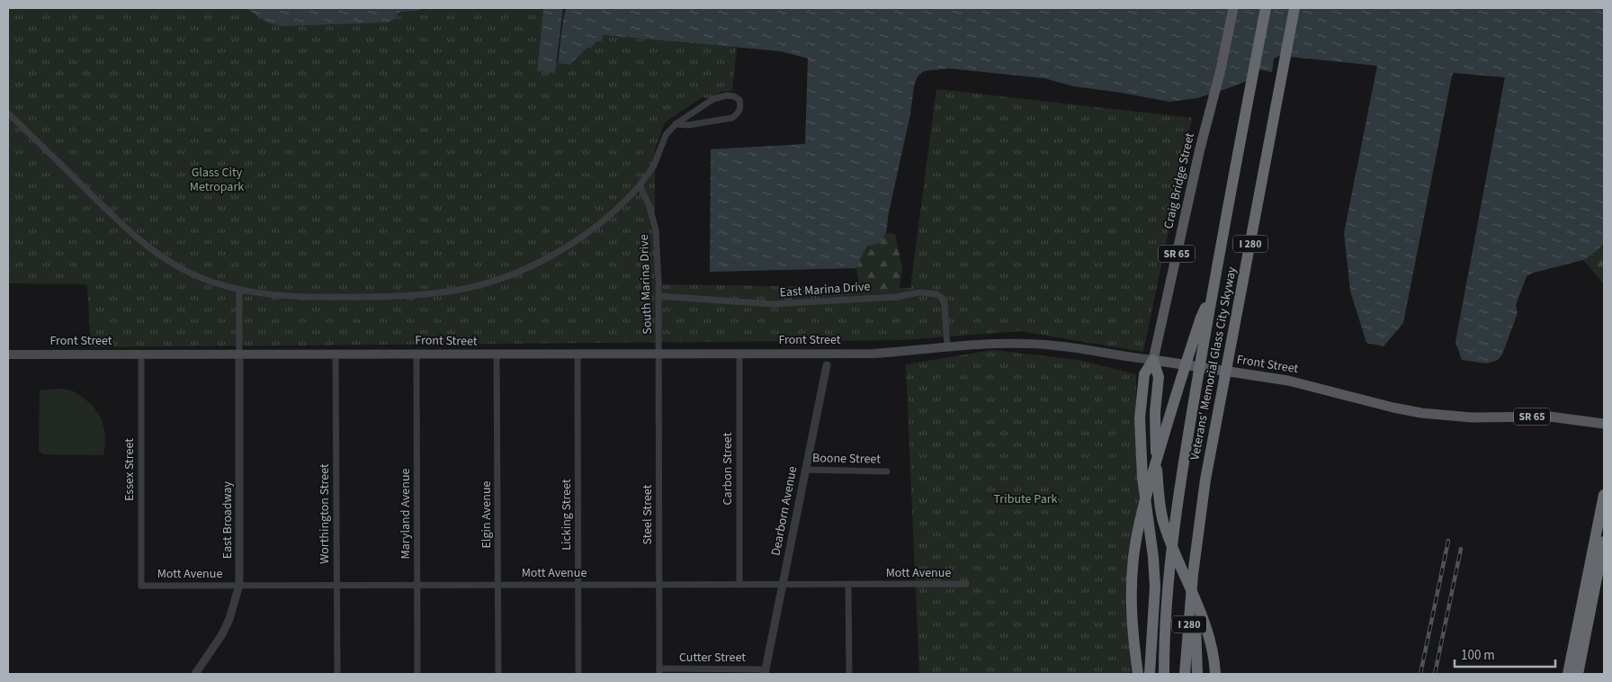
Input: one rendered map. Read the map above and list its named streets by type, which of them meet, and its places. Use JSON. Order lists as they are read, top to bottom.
{
  "streets": {
    "highway": ["I 280", "Veterans' Memorial Glass City Skyway"],
    "main road": ["Craig Bridge Street", "SR 65", "Front Street"],
    "street": [
      "South Marina Drive",
      "East Marina Drive",
      "Boone Street",
      "Carbon Street",
      "Essex Street",
      "Dearborn Avenue",
      "Worthington Street",
      "Maryland Avenue",
      "Elgin Avenue",
      "Licking Street",
      "Steel Street",
      "East Broadway",
      "Mott Avenue",
      "Cutter Street"
    ]
  },
  "crossings": [
    ["Craig Bridge Street", "Front Street"],
    ["South Marina Drive", "East Marina Drive"],
    ["South Marina Drive", "Front Street"],
    ["South Marina Drive", "Steel Street"],
    ["East Marina Drive", "Front Street"],
    ["Front Street", "Carbon Street"],
    ["Front Street", "Essex Street"],
    ["Front Street", "Dearborn Avenue"],
    ["Front Street", "Worthington Street"],
    ["Front Street", "Maryland Avenue"],
    ["Front Street", "Elgin Avenue"],
    ["Front Street", "Licking Street"],
    ["Front Street", "Steel Street"],
    ["Front Street", "East Broadway"],
    ["Boone Street", "Dearborn Avenue"],
    ["Carbon Street", "Mott Avenue"],
    ["Essex Street", "Mott Avenue"],
    ["Dearborn Avenue", "Mott Avenue"],
    ["Dearborn Avenue", "Cutter Street"],
    ["Worthington Street", "Mott Avenue"],
    ["Maryland Avenue", "Mott Avenue"],
    ["Elgin Avenue", "Mott Avenue"],
    ["Licking Street", "Mott Avenue"],
    ["Steel Street", "Mott Avenue"],
    ["Steel Street", "Cutter Street"],
    ["East Broadway", "Mott Avenue"]
  ],
  "parks": ["Glass City Metropark", "Tribute Park"],
  "scale_bar": "100 m"
}
